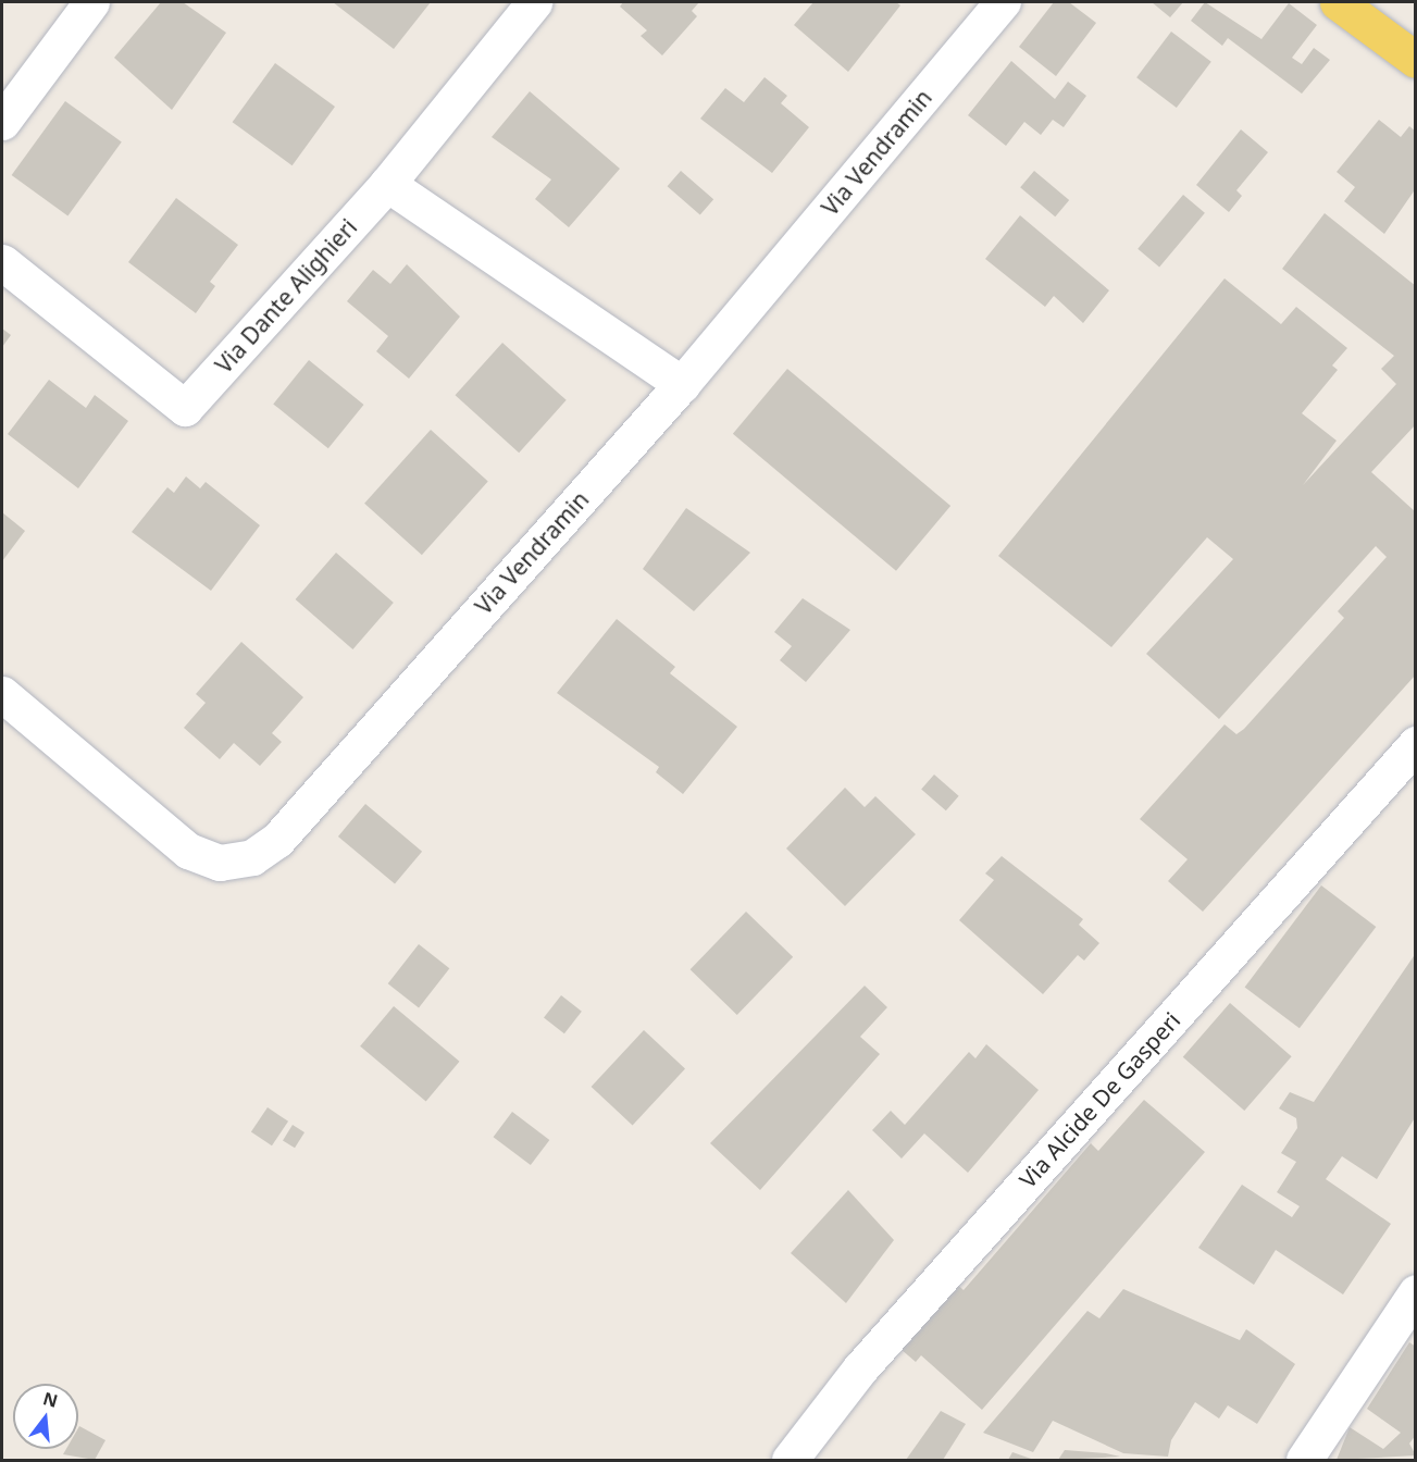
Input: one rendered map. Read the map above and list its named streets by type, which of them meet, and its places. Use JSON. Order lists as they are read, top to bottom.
{
  "streets": {
    "street": ["Via Vendramin", "Via Dante Alighieri", "Via Alcide De Gasperi"]
  },
  "north": "top"
}
